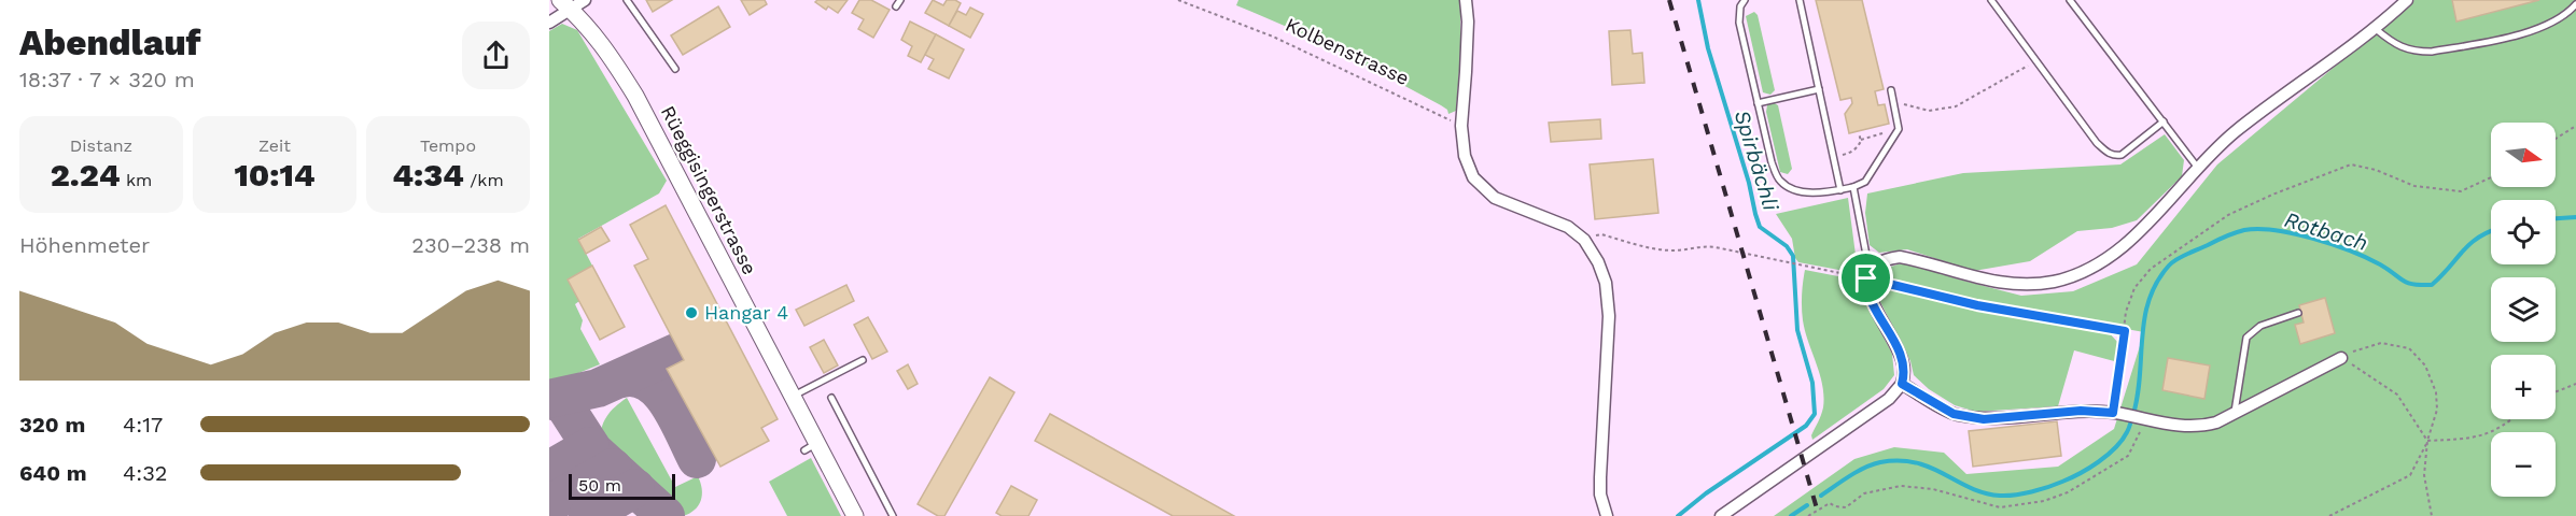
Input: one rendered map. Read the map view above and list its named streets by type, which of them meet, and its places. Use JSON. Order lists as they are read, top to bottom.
{
  "streets": {
    "street": ["Rüeggisingerstrasse"],
    "path": ["Kolbenstrasse"]
  },
  "water": ["Spirbächli", "Rotbach"],
  "places": ["Hangar 4"],
  "scale_bar": "50 m",
  "north": "right",
  "page": {
    "heading": ["Abendlauf", "18:37 · 7 × 320 m"],
    "stats": [
      ["Distanz", "2.24 km"],
      ["Zeit", "10:14"],
      ["Tempo", "4:34 /km"]
    ],
    "map_buttons": ["+", "−"],
    "chart": ["Höhenmeter", "230–238 m"],
    "list": [
      {
        "name": "320 m",
        "note": "4:17"
      },
      {
        "name": "640 m",
        "note": "4:32"
      }
    ],
    "scale": "50 m"
  }
}
